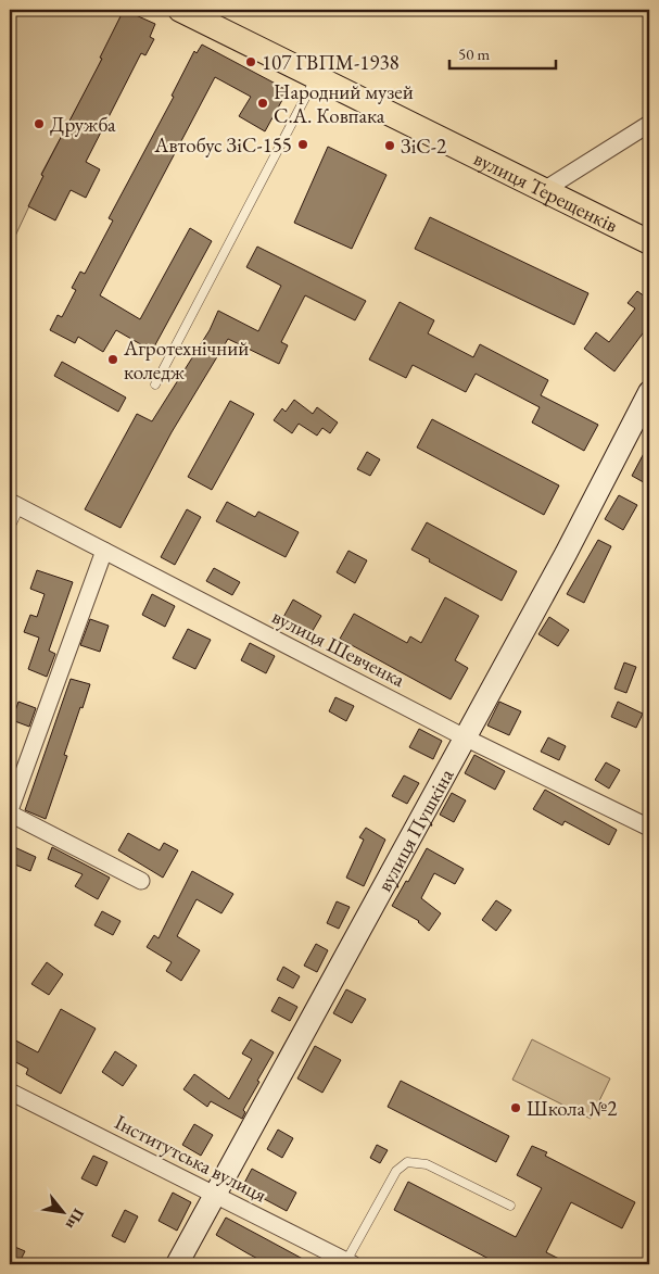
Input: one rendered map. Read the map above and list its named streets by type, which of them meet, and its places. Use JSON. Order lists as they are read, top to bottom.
{
  "streets": {
    "main road": ["вулиця Терещенків"],
    "street": ["вулиця Шевченка", "вулиця Пушкіна", "Інститутська вулиця"]
  },
  "crossings": [
    ["вулиця Шевченка", "вулиця Пушкіна"],
    ["вулиця Пушкіна", "Інститутська вулиця"]
  ],
  "places": [
    "107 ГВПМ-1938",
    "Народний музей С.А. Ковпака",
    "Дружба",
    "Автобус ЗіС-155",
    "ЗіС-2",
    "Агротехнічний коледж",
    "Школа №2"
  ],
  "scale_bar": "50 m",
  "north": "bottom right"
}
